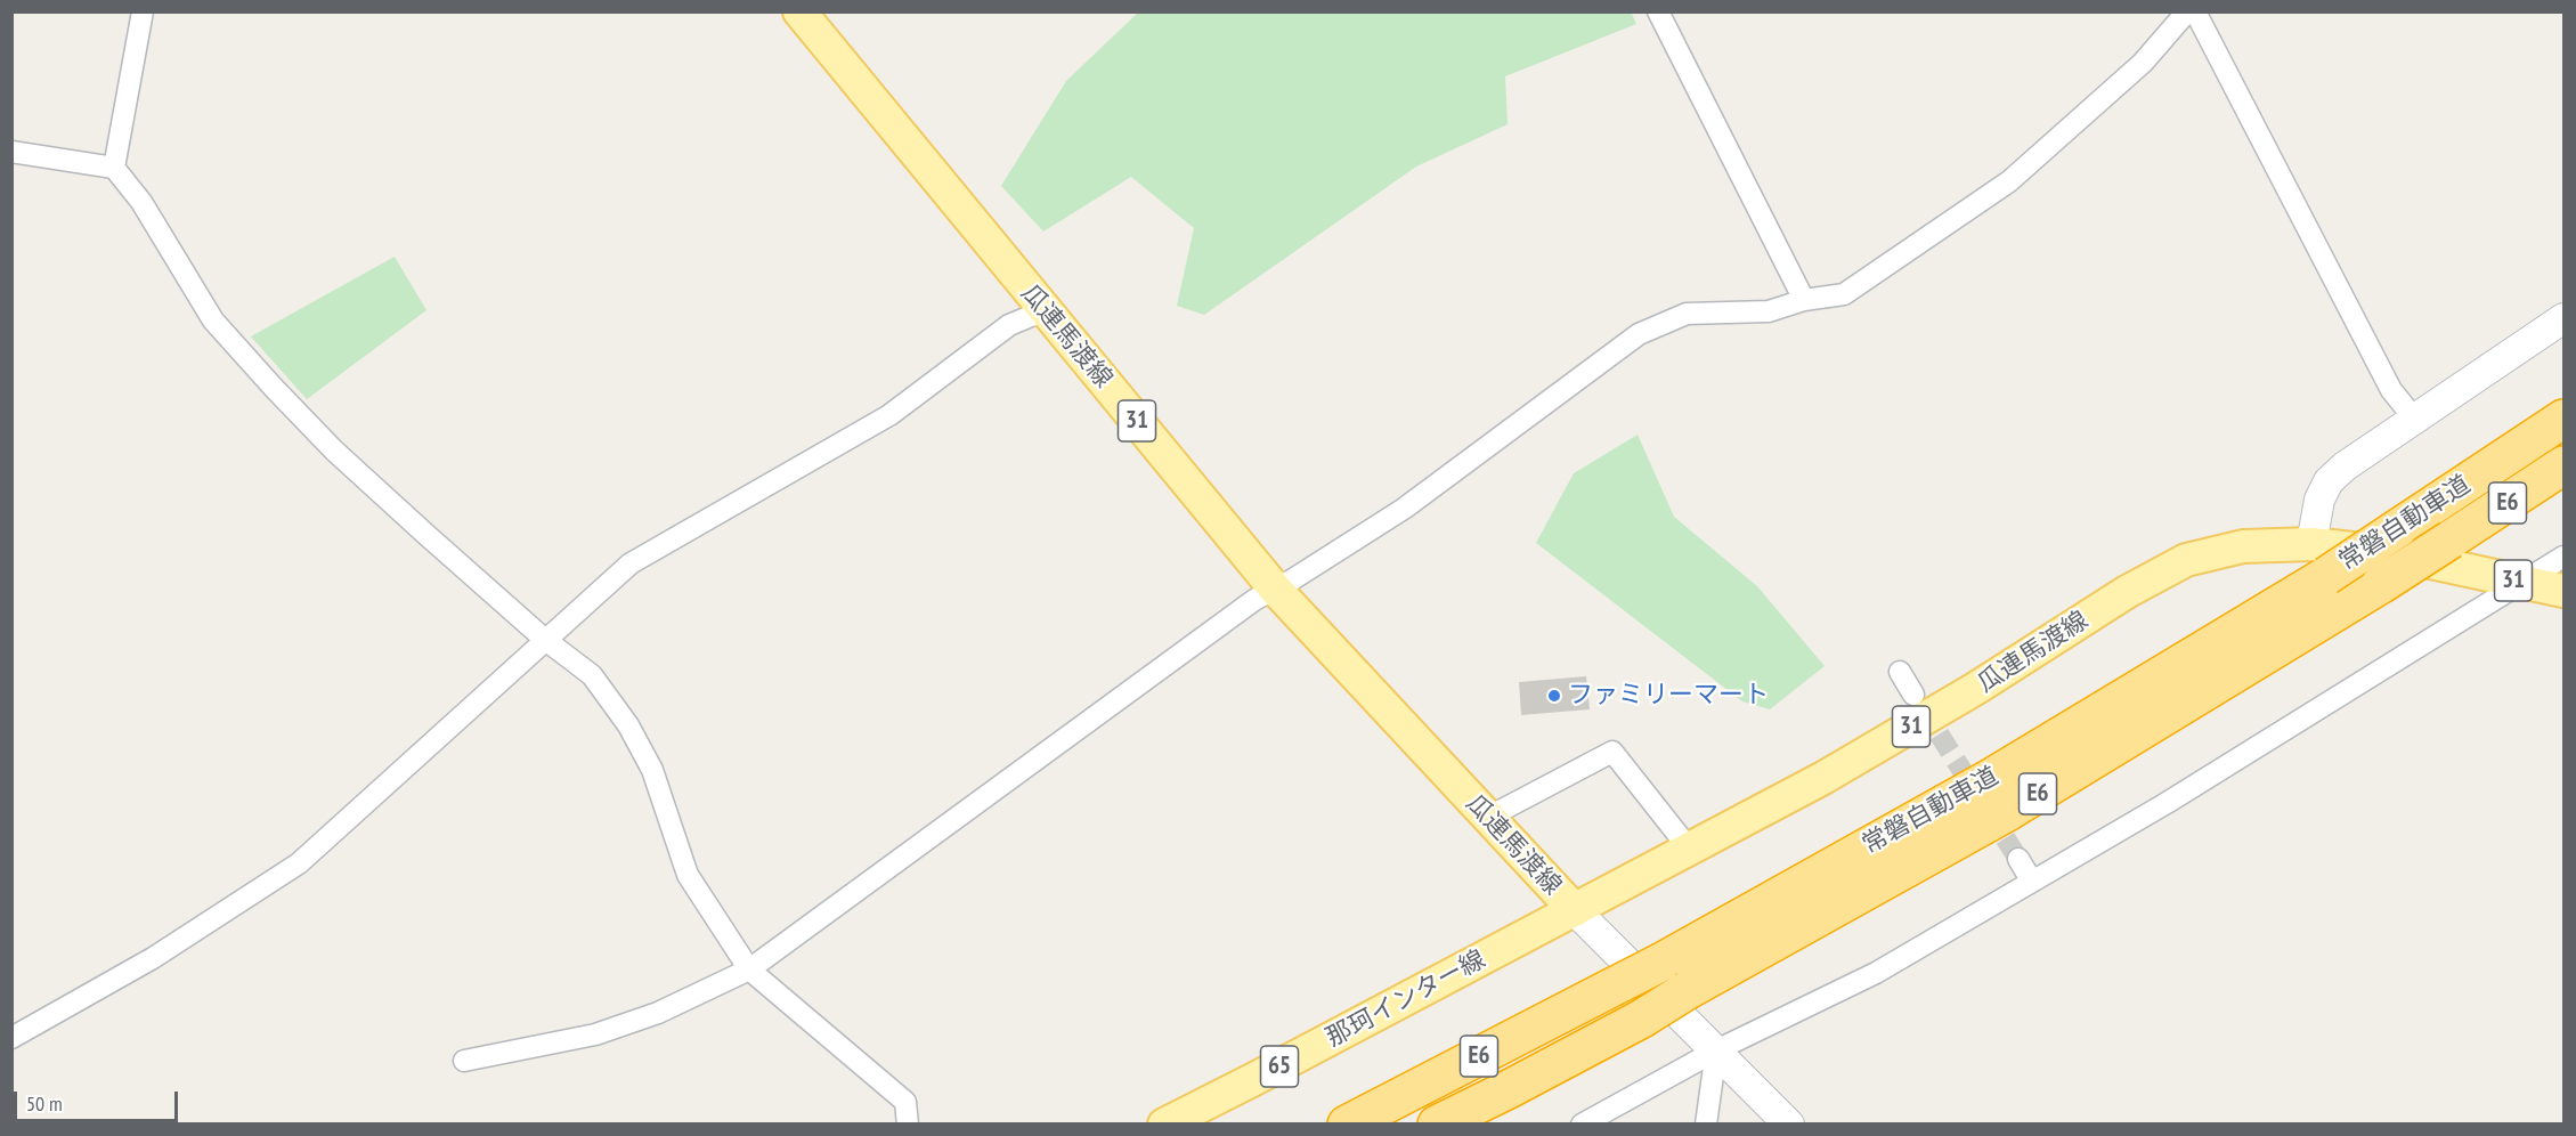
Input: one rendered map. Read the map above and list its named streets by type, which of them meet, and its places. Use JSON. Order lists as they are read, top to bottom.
{
  "streets": {
    "highway": ["E6", "常磐自動車道"],
    "main road": [
      "瓜連馬渡線",
      "31",
      "那珂インター線",
      "65"
    ]
  },
  "crossings": [
    ["瓜連馬渡線", "常磐自動車道"],
    ["瓜連馬渡線", "那珂インター線"]
  ],
  "places": ["ファミリーマート"],
  "scale_bar": "50 m"
}
